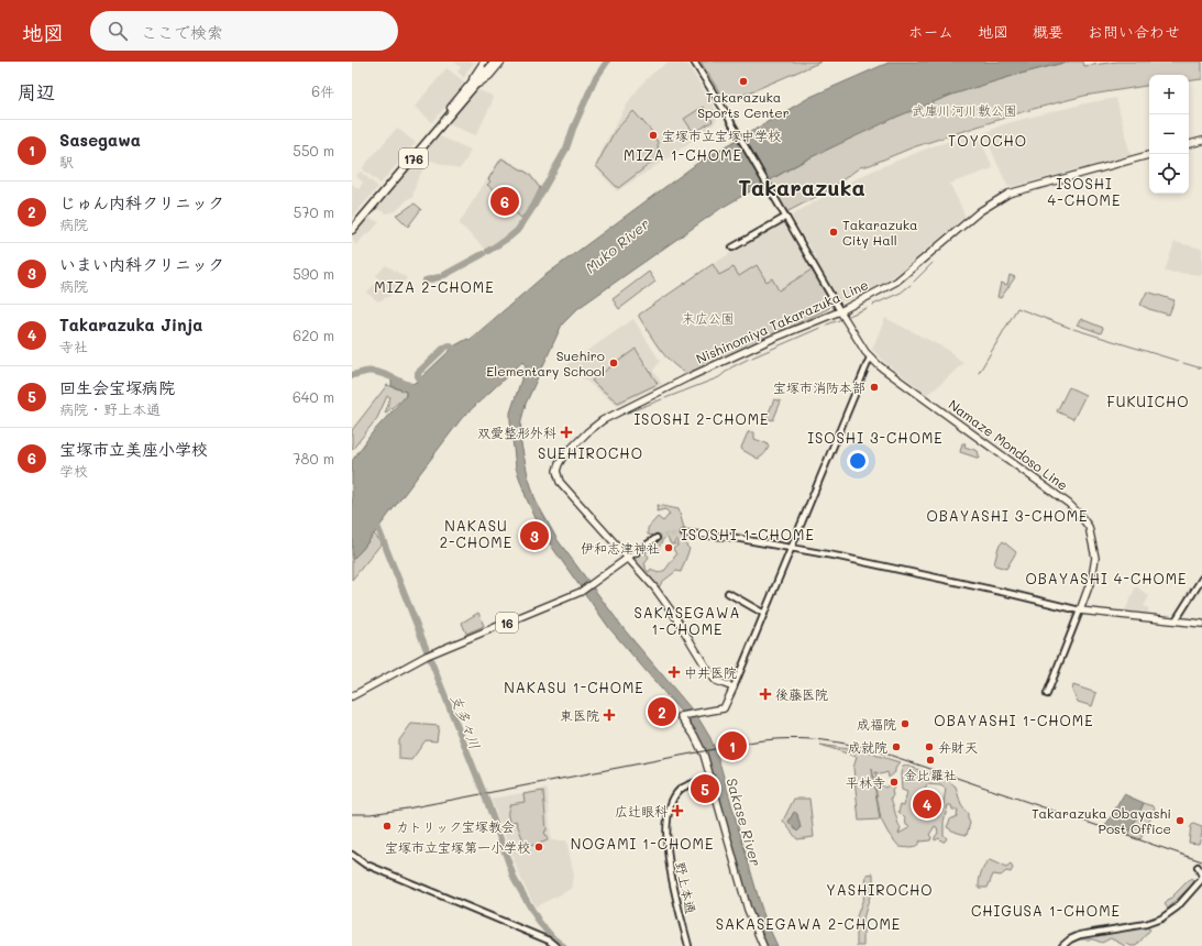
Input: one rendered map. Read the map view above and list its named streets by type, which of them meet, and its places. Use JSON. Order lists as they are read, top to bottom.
{
  "streets": {
    "highway": ["176"],
    "main road": ["Nishinomiya Takarazuka Line", "Namaze Mondoso Line", "16"],
    "street": ["野上本通"]
  },
  "crossings": [
    ["Nishinomiya Takarazuka Line", "Namaze Mondoso Line"],
    ["Nishinomiya Takarazuka Line", "16"]
  ],
  "districts": [
    "TOYOCHO",
    "MIZA 1-CHOME",
    "ISOSHI 4-CHOME",
    "Takarazuka",
    "MIZA 2-CHOME",
    "FUKUICHO",
    "ISOSHI 2-CHOME",
    "ISOSHI 3-CHOME",
    "SUEHIROCHO",
    "OBAYASHI 3-CHOME",
    "NAKASU 2-CHOME",
    "ISOSHI 1-CHOME",
    "OBAYASHI 4-CHOME",
    "SAKASEGAWA 1-CHOME",
    "NAKASU 1-CHOME",
    "OBAYASHI 1-CHOME",
    "NOGAMI 1-CHOME",
    "YASHIROCHO",
    "CHIGUSA 1-CHOME",
    "SAKASEGAWA 2-CHOME"
  ],
  "water": ["Muko River", "支多々川", "Sakase River"],
  "parks": ["武庫川河川敷公園", "末広公園"],
  "places": {
    "other": [
      "Takarazuka Sports Center",
      "宝塚市立宝塚中学校",
      "Takarazuka City Hall",
      "Suehiro Elementary School",
      "宝塚市消防本部",
      "伊和志津神社",
      "成福院",
      "成就院",
      "弁財天",
      "金比羅社",
      "平林寺",
      "Takarazuka Obayashi Post Office",
      "カトリック宝塚教会",
      "宝塚市立宝塚第一小学校"
    ],
    "health": [
      "双愛整形外科",
      "中井医院",
      "後藤医院",
      "東医院",
      "広辻眼科"
    ]
  },
  "page": {
    "header": "地図",
    "search": "ここで検索",
    "nav": [
      "ホーム",
      "地図",
      "概要",
      "お問い合わせ"
    ],
    "heading": ["周辺", "6件"],
    "map_buttons": ["+", "−"],
    "list": [
      {
        "mark": "1",
        "name": "Sasegawa",
        "note": "駅",
        "value": "550 m"
      },
      {
        "mark": "2",
        "name": "じゅん内科クリニック",
        "note": "病院",
        "value": "570 m"
      },
      {
        "mark": "3",
        "name": "いまい内科クリニック",
        "note": "病院",
        "value": "590 m"
      },
      {
        "mark": "4",
        "name": "Takarazuka Jinja",
        "note": "寺社",
        "value": "620 m"
      },
      {
        "mark": "5",
        "name": "回生会宝塚病院",
        "note": "病院 · 野上本通",
        "value": "640 m"
      },
      {
        "mark": "6",
        "name": "宝塚市立美座小学校",
        "note": "学校",
        "value": "780 m"
      }
    ],
    "pins": [
      "6",
      "3",
      "2",
      "1",
      "5",
      "4"
    ]
  }
}
